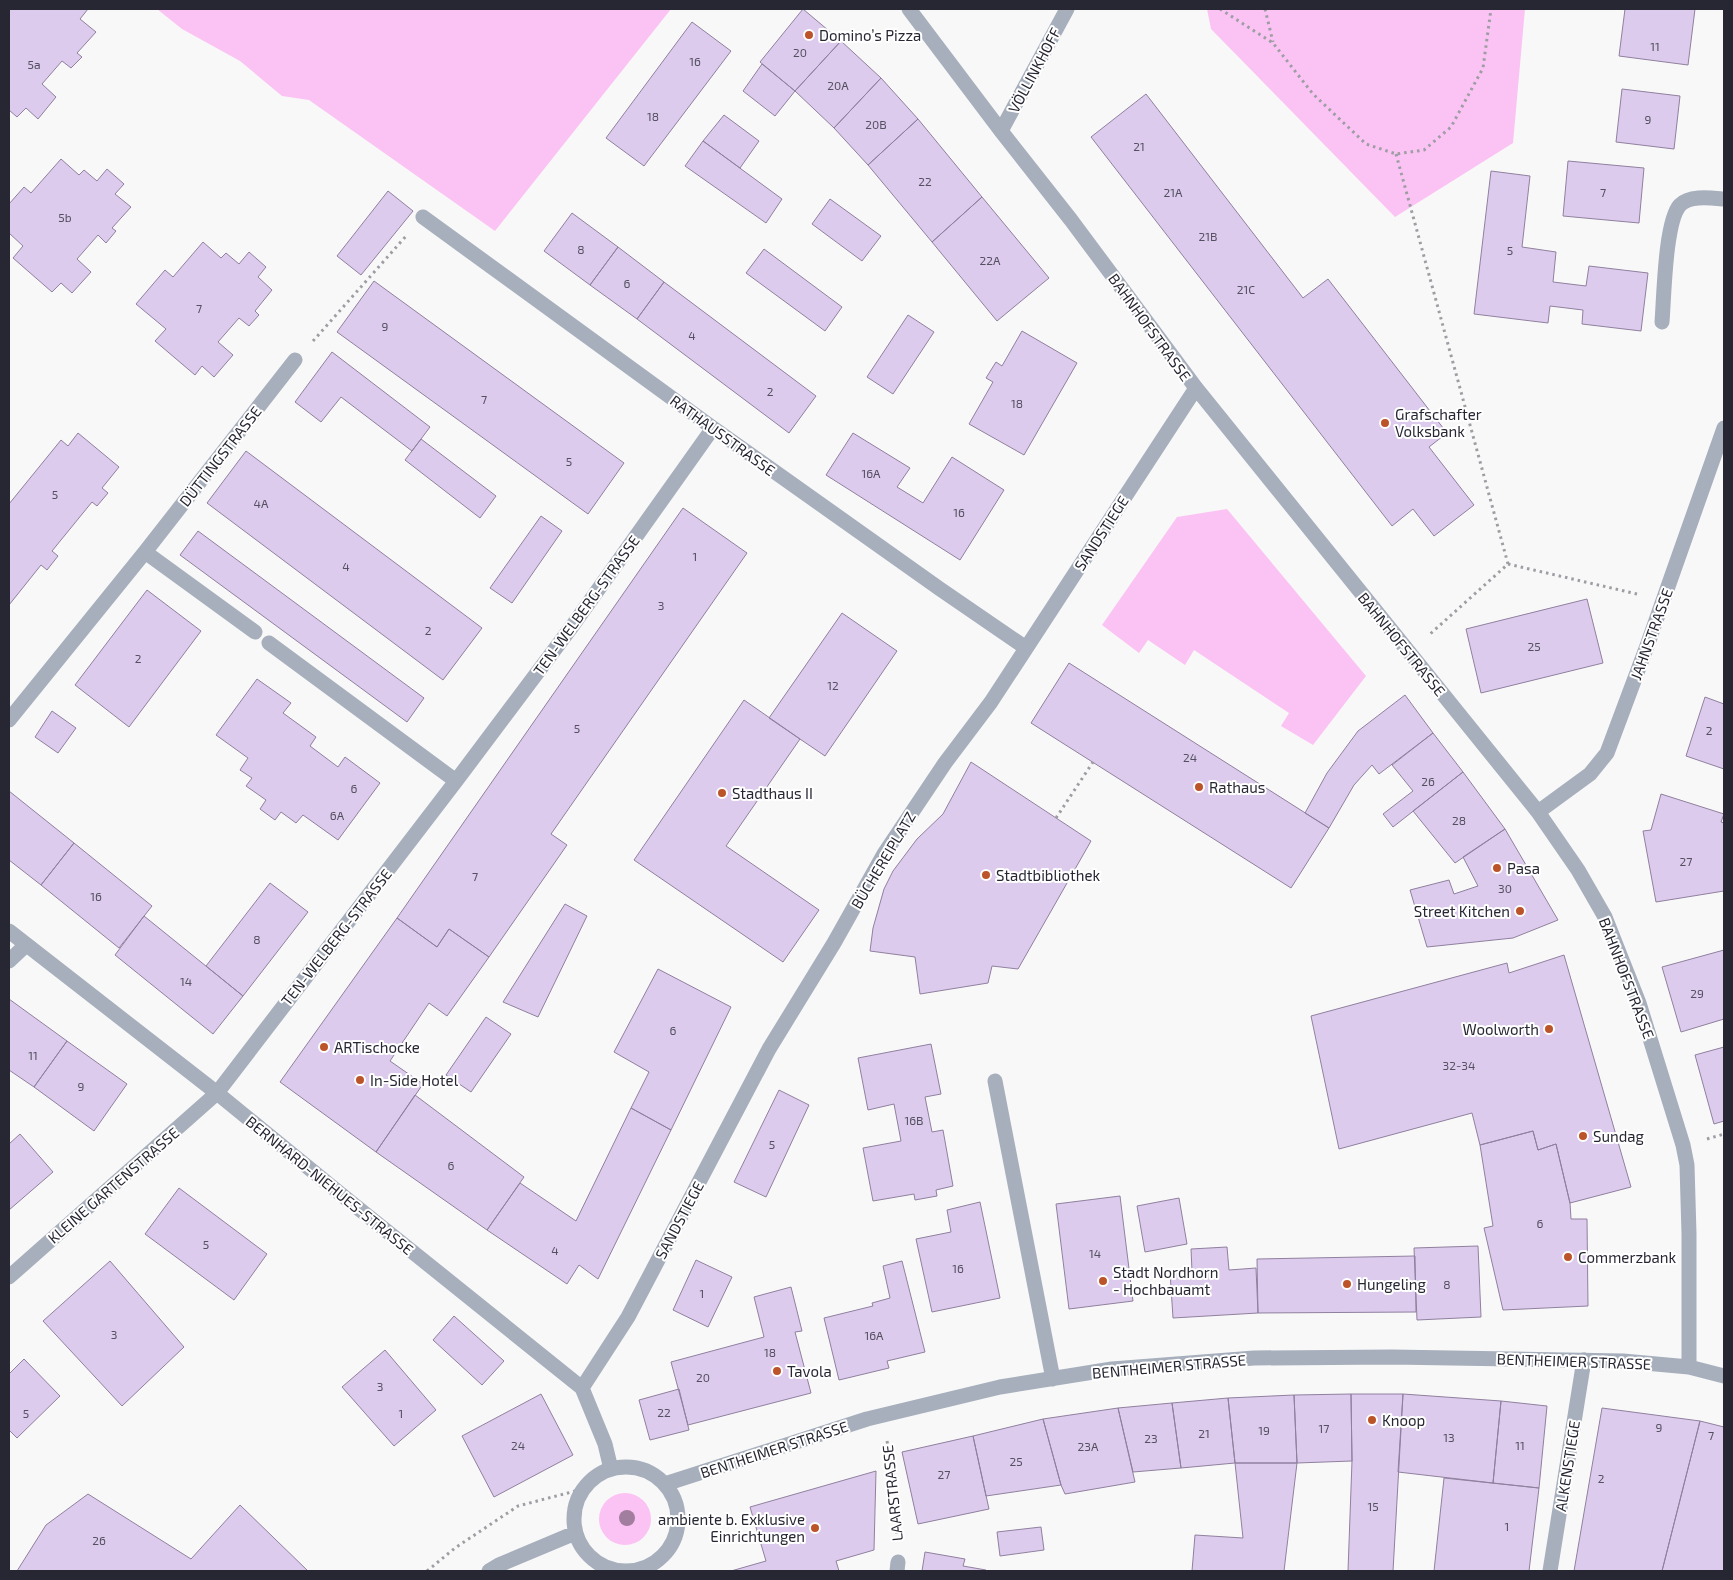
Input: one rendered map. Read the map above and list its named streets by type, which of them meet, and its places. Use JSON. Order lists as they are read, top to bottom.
{
  "streets": {
    "street": [
      "VÖLLINKHOFF",
      "BAHNHOFSTRASSE",
      "RATHAUSSTRASSE",
      "DÜTTINGSTRASSE",
      "SANDSTIEGE",
      "TEN-WELBERG-STRASSE",
      "JAHNSTRASSE",
      "BÜCHEREIPLATZ",
      "KLEINE GARTENSTRASSE",
      "BERNHARD-NIEHUES-STRASSE",
      "BENTHEIMER STRASSE",
      "ALKENSTIEGE"
    ],
    "path": ["LAARSTRASSE"]
  },
  "crossings": [
    ["VÖLLINKHOFF", "BAHNHOFSTRASSE"],
    ["BAHNHOFSTRASSE", "SANDSTIEGE"],
    ["BAHNHOFSTRASSE", "JAHNSTRASSE"],
    ["BAHNHOFSTRASSE", "BENTHEIMER STRASSE"],
    ["RATHAUSSTRASSE", "SANDSTIEGE"],
    ["RATHAUSSTRASSE", "TEN-WELBERG-STRASSE"],
    ["SANDSTIEGE", "BÜCHEREIPLATZ"],
    ["SANDSTIEGE", "BERNHARD-NIEHUES-STRASSE"],
    ["TEN-WELBERG-STRASSE", "KLEINE GARTENSTRASSE"],
    ["TEN-WELBERG-STRASSE", "BERNHARD-NIEHUES-STRASSE"],
    ["KLEINE GARTENSTRASSE", "BERNHARD-NIEHUES-STRASSE"],
    ["BERNHARD-NIEHUES-STRASSE", "BENTHEIMER STRASSE"],
    ["BENTHEIMER STRASSE", "ALKENSTIEGE"],
    ["BENTHEIMER STRASSE", "LAARSTRASSE"]
  ],
  "places": [
    "Domino’s Pizza",
    "Grafschafter Volksbank",
    "Rathaus",
    "Stadthaus II",
    "Pasa",
    "Stadtbibliothek",
    "Street Kitchen",
    "Woolworth",
    "ARTischocke",
    "In-Side Hotel",
    "Sundag",
    "Commerzbank",
    "Stadt Nordhorn - Hochbauamt",
    "Hungeling",
    "Tavola",
    "Knoop",
    "ambiente b. Exklusive Einrichtungen"
  ],
  "house_numbers": [
    "11",
    "20",
    "16",
    "5a",
    "20A",
    "18",
    "9",
    "20B",
    "21",
    "22",
    "21A",
    "7",
    "5b",
    "21B",
    "8",
    "5",
    "22A",
    "6",
    "21C",
    "7",
    "9",
    "4",
    "2",
    "7",
    "18",
    "5",
    "16A",
    "5",
    "4A",
    "16",
    "1",
    "4",
    "3",
    "2",
    "25",
    "2",
    "12",
    "5",
    "2",
    "24",
    "26",
    "6",
    "6A",
    "28",
    "27",
    "7",
    "30",
    "16",
    "8",
    "14",
    "29",
    "6",
    "11",
    "32-34",
    "9",
    "16B",
    "5",
    "6",
    "6",
    "5",
    "4",
    "14",
    "16",
    "8",
    "1",
    "3",
    "16A",
    "18",
    "20",
    "3",
    "22",
    "5",
    "1",
    "9",
    "17",
    "19",
    "21",
    "7",
    "13",
    "23",
    "24",
    "11",
    "23A",
    "25",
    "27",
    "2",
    "15",
    "1",
    "26"
  ]
}
